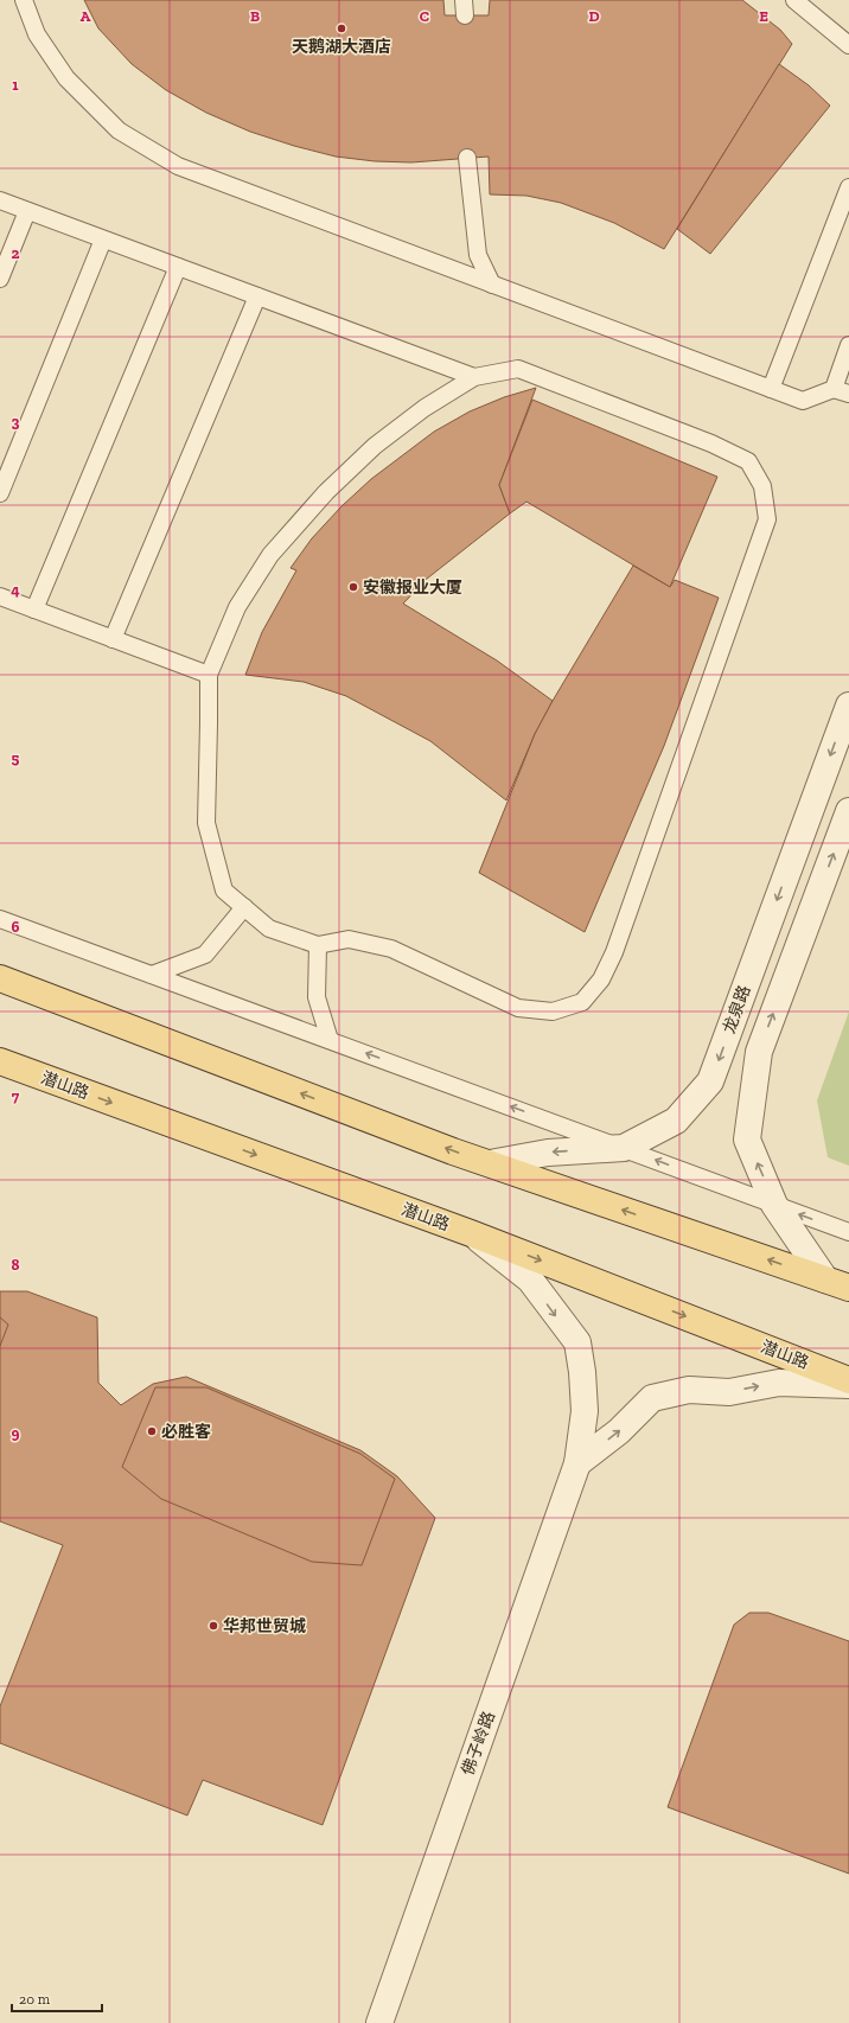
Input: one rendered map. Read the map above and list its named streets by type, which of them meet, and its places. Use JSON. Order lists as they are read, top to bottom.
{
  "streets": {
    "main road": ["潜山路"],
    "street": ["龙泉路", "佛子岭路"]
  },
  "crossings": [
    ["潜山路", "佛子岭路"]
  ],
  "one_way": ["龙泉路"],
  "places": [
    "天鹅湖大酒店",
    "安徽报业大厦",
    "必胜客",
    "华邦世贸城"
  ],
  "scale_bar": "20 m",
  "grid": {
    "columns": [
      "A",
      "B",
      "C",
      "D",
      "E"
    ],
    "rows": [
      "1",
      "2",
      "3",
      "4",
      "5",
      "6",
      "7",
      "8",
      "9"
    ]
  }
}
